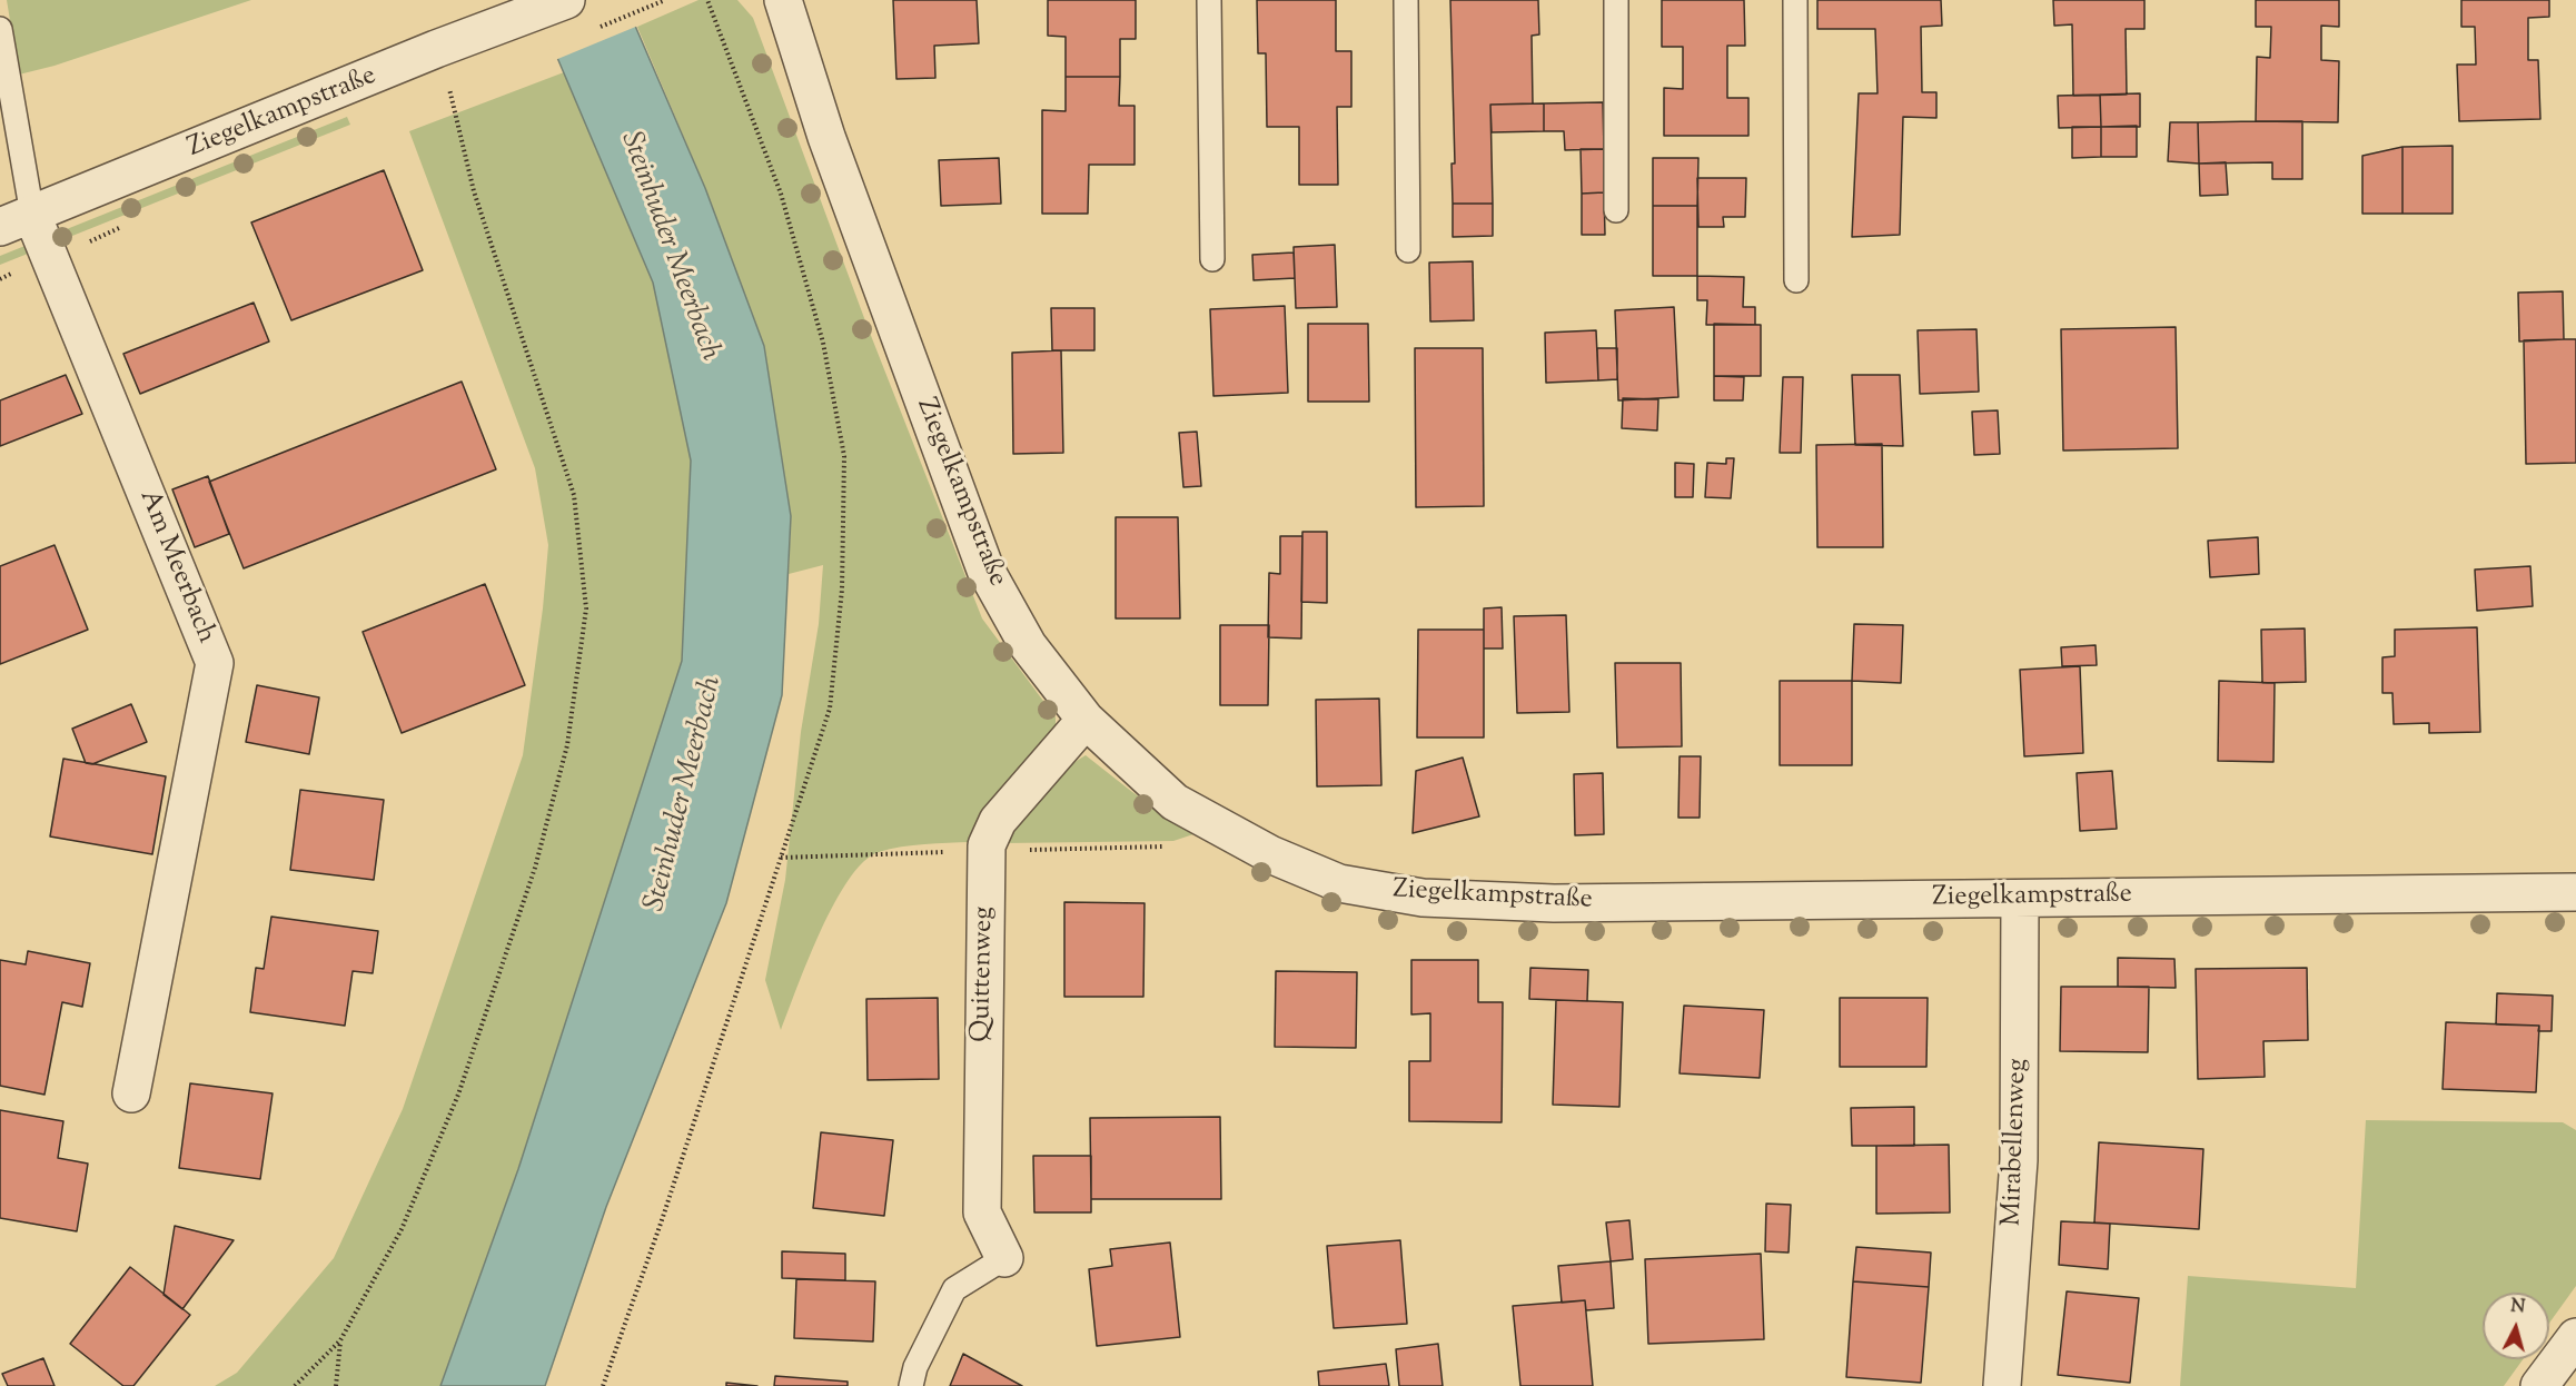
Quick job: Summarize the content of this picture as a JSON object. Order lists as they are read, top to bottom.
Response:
{
  "streets": {
    "street": [
      "Ziegelkampstraße",
      "Am Meerbach",
      "Quittenweg",
      "Mirabellenweg"
    ]
  },
  "crossings": [
    ["Ziegelkampstraße", "Am Meerbach"],
    ["Ziegelkampstraße", "Quittenweg"],
    ["Ziegelkampstraße", "Mirabellenweg"]
  ],
  "water": ["Steinhuder Meerbach"],
  "north": "top"
}
